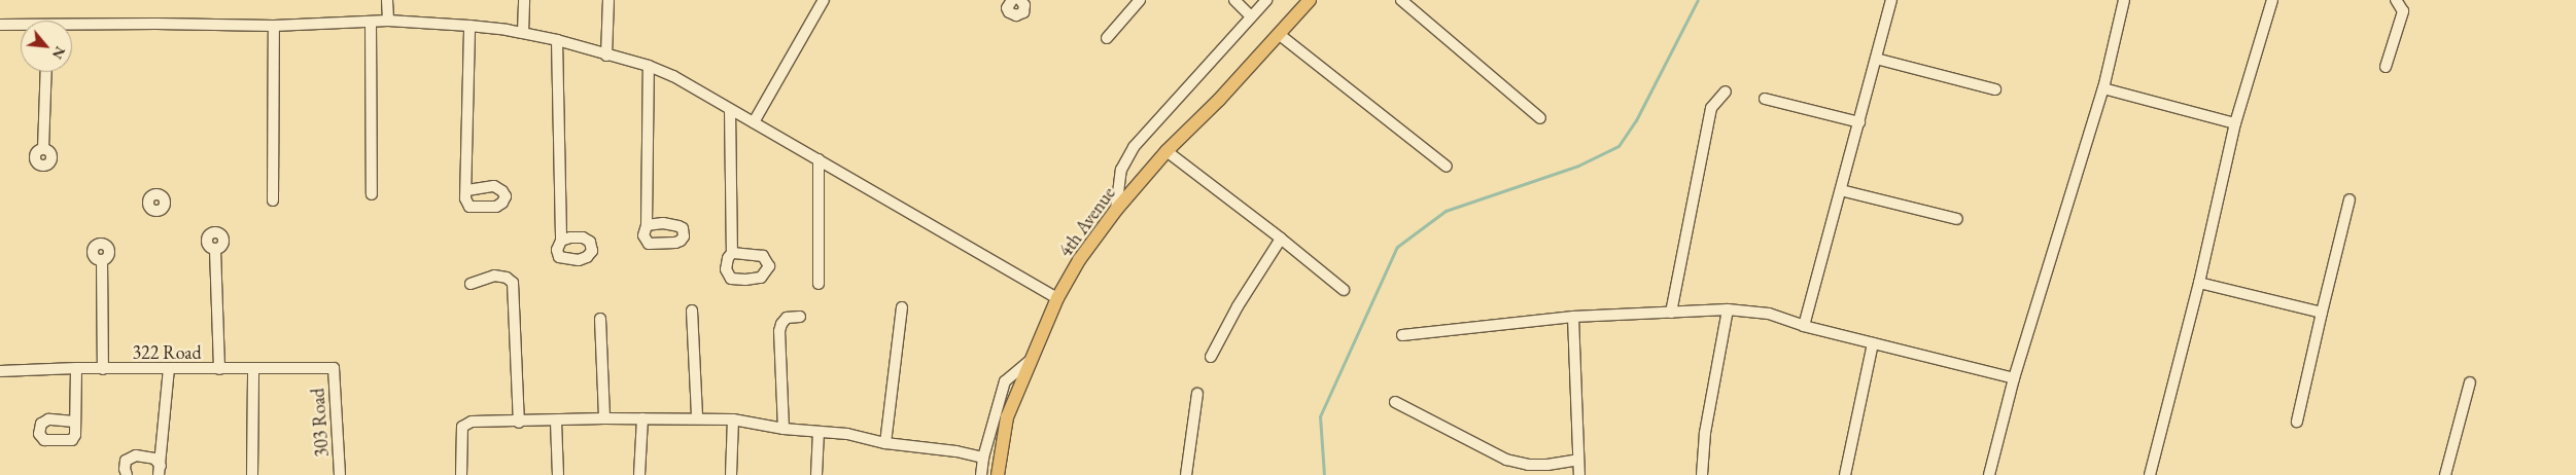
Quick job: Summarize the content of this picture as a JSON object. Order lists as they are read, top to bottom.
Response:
{
  "streets": {
    "main road": ["4th Avenue"],
    "street": ["322 Road", "303 Road"]
  },
  "crossings": [
    ["322 Road", "303 Road"]
  ],
  "north": "bottom right"
}
